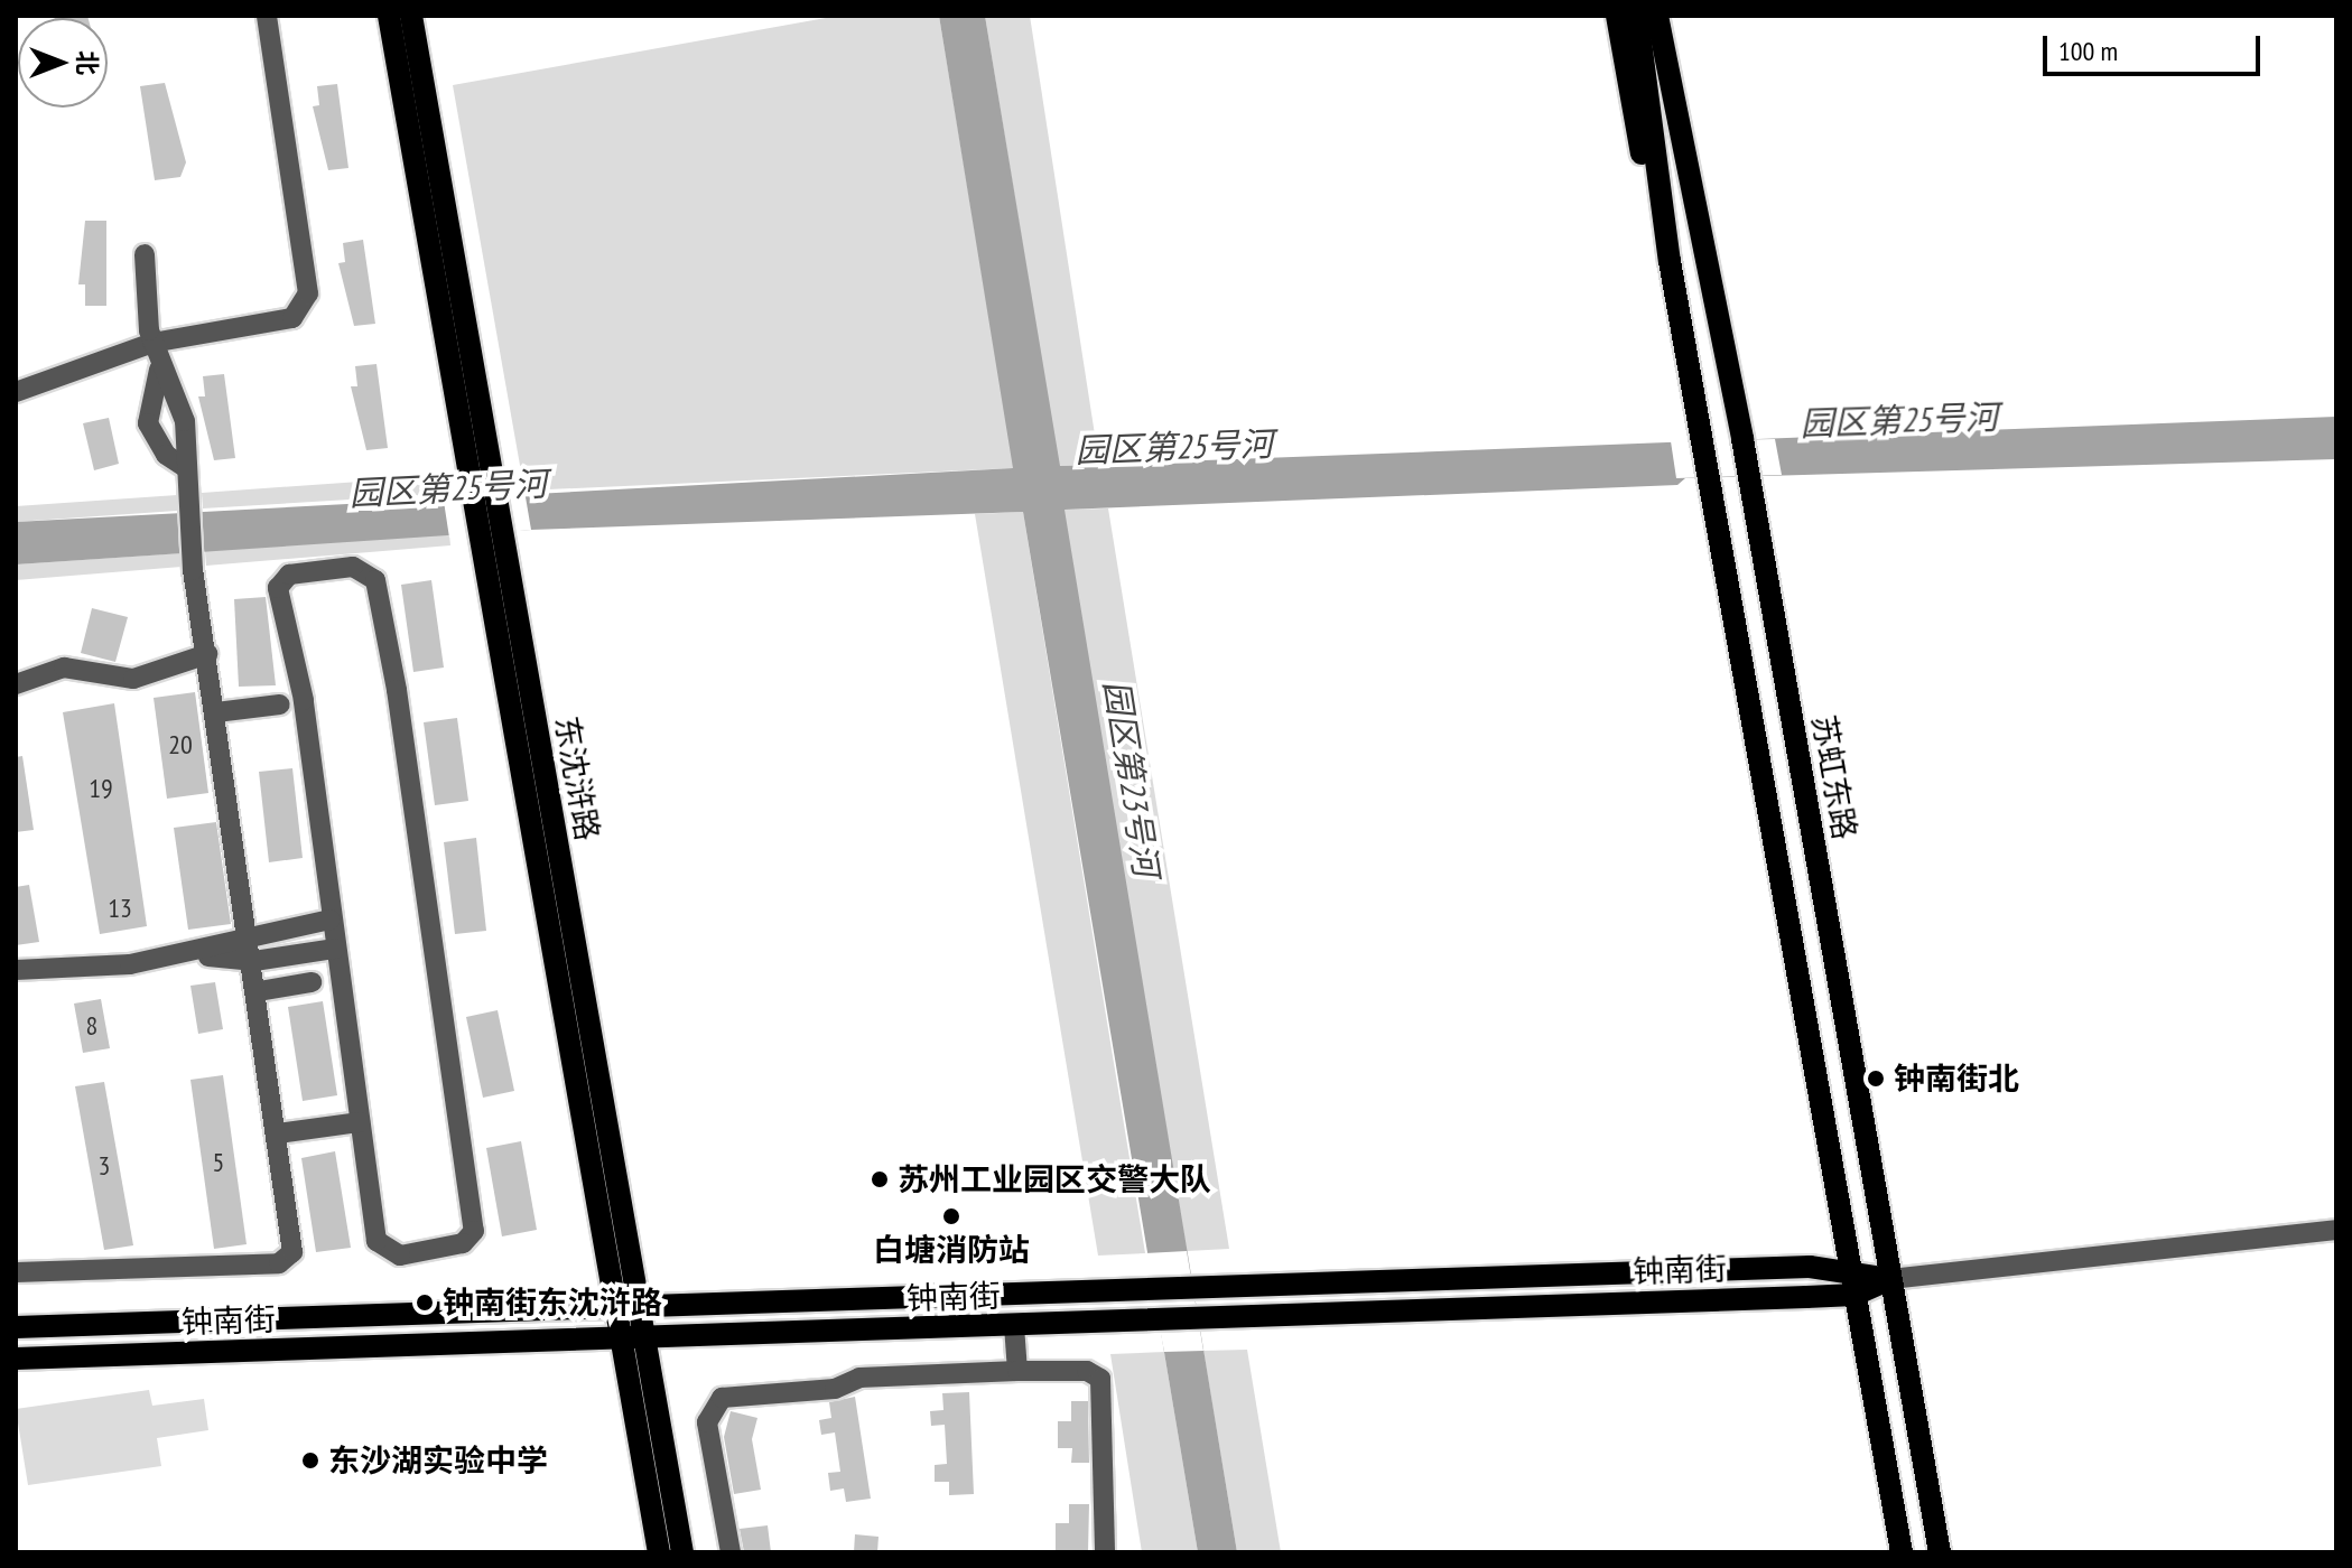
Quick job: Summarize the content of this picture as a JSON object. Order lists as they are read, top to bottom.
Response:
{
  "streets": {
    "main road": ["苏虹东路", "东沈浒路", "钟南街"]
  },
  "crossings": [
    ["苏虹东路", "钟南街"],
    ["东沈浒路", "钟南街"]
  ],
  "water": ["园区第25号河", "园区第23号河"],
  "places": [
    "钟南街北",
    "苏州工业园区交警大队",
    "白塘消防站",
    "钟南街东沈浒路",
    "东沙湖实验中学"
  ],
  "house_numbers": [
    "20",
    "19",
    "13",
    "8",
    "5",
    "3"
  ],
  "scale_bar": "100 m",
  "north": "right"
}
